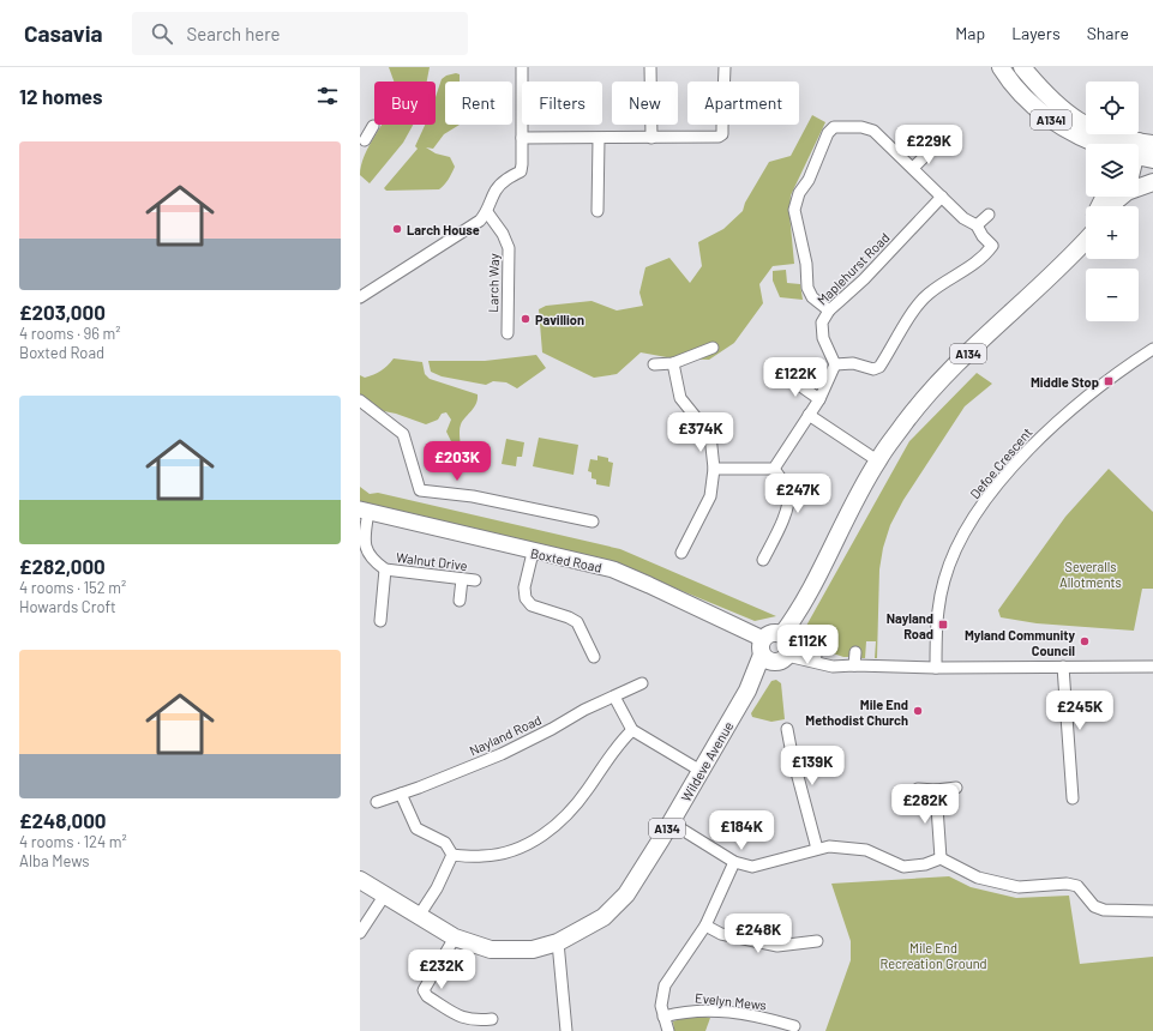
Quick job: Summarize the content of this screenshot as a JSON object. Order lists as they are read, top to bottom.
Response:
{
  "streets": {
    "main road": ["A1341", "A134", "Wildeve Avenue"],
    "street": [
      "Maplehurst Road",
      "Larch Way",
      "Defoe Crescent",
      "Boxted Road",
      "Walnut Drive",
      "Nayland Road",
      "Evelyn Mews"
    ]
  },
  "crossings": [
    ["A134", "Boxted Road"],
    ["A134", "Wildeve Avenue"],
    ["Boxted Road", "Walnut Drive"],
    ["Boxted Road", "Wildeve Avenue"]
  ],
  "parks": ["Severalls Allotments", "Mile End Recreation Ground"],
  "places": {
    "other": [
      "Larch House",
      "Pavillion",
      "Myland Community Council",
      "Mile End Methodist Church"
    ],
    "transit": ["Middle Stop", "Nayland Road"]
  },
  "page": {
    "header": "Casavia",
    "search": "Search here",
    "nav": ["Map", "Layers", "Share"],
    "heading": "12 homes",
    "map_buttons": ["+", "−"],
    "chip": [
      "Buy",
      "Rent",
      "Filters",
      "New",
      "Apartment"
    ],
    "list": [
      {
        "name": "£203,000",
        "note": "4 rooms · 96 m² · Boxted Road"
      },
      {
        "name": "£282,000",
        "note": "4 rooms · 152 m² · Howards Croft"
      },
      {
        "name": "£248,000",
        "note": "4 rooms · 124 m² · Alba Mews"
      }
    ],
    "price": [
      "£229K",
      "£122K",
      "£374K",
      "£203K",
      "£247K",
      "£112K",
      "£245K",
      "£139K",
      "£282K",
      "£184K",
      "£248K",
      "£232K"
    ]
  }
}
